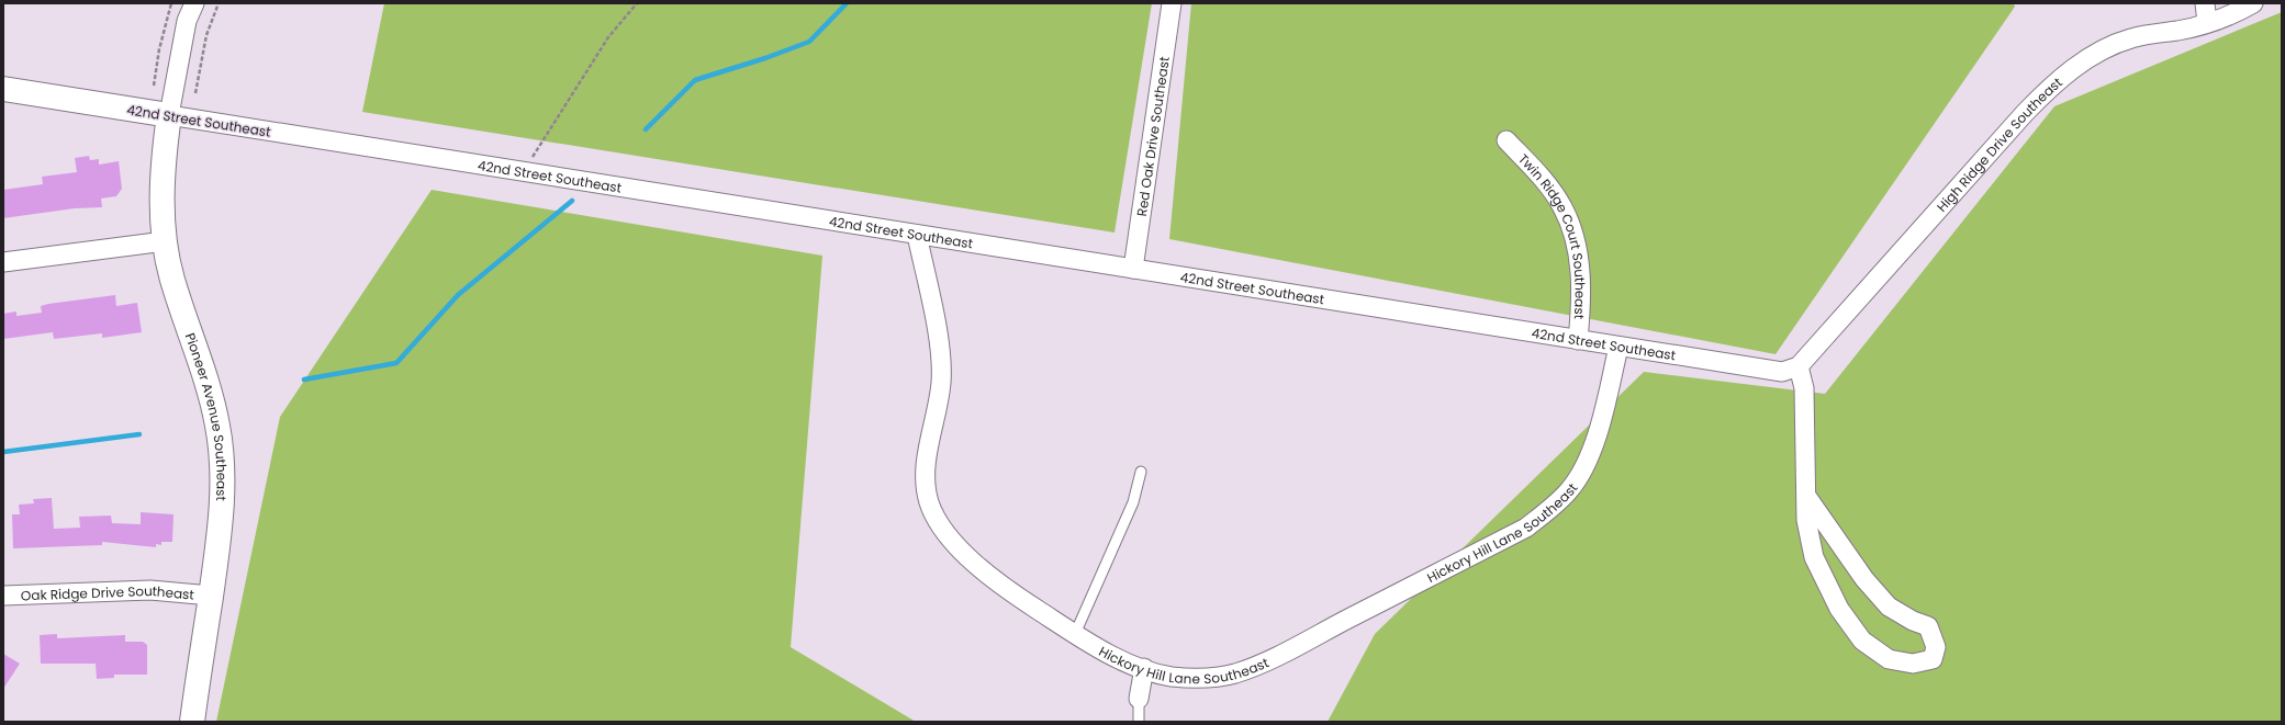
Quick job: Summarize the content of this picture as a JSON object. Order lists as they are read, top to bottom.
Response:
{
  "streets": {
    "street": [
      "42nd Street Southeast",
      "Red Oak Drive Southeast",
      "High Ridge Drive Southeast",
      "Twin Ridge Court Southeast",
      "Pioneer Avenue Southeast",
      "Hickory Hill Lane Southeast",
      "Oak Ridge Drive Southeast"
    ]
  },
  "crossings": [
    ["42nd Street Southeast", "Red Oak Drive Southeast"],
    ["42nd Street Southeast", "High Ridge Drive Southeast"],
    ["42nd Street Southeast", "Twin Ridge Court Southeast"],
    ["42nd Street Southeast", "Pioneer Avenue Southeast"],
    ["42nd Street Southeast", "Hickory Hill Lane Southeast"],
    ["Pioneer Avenue Southeast", "Oak Ridge Drive Southeast"]
  ]
}
